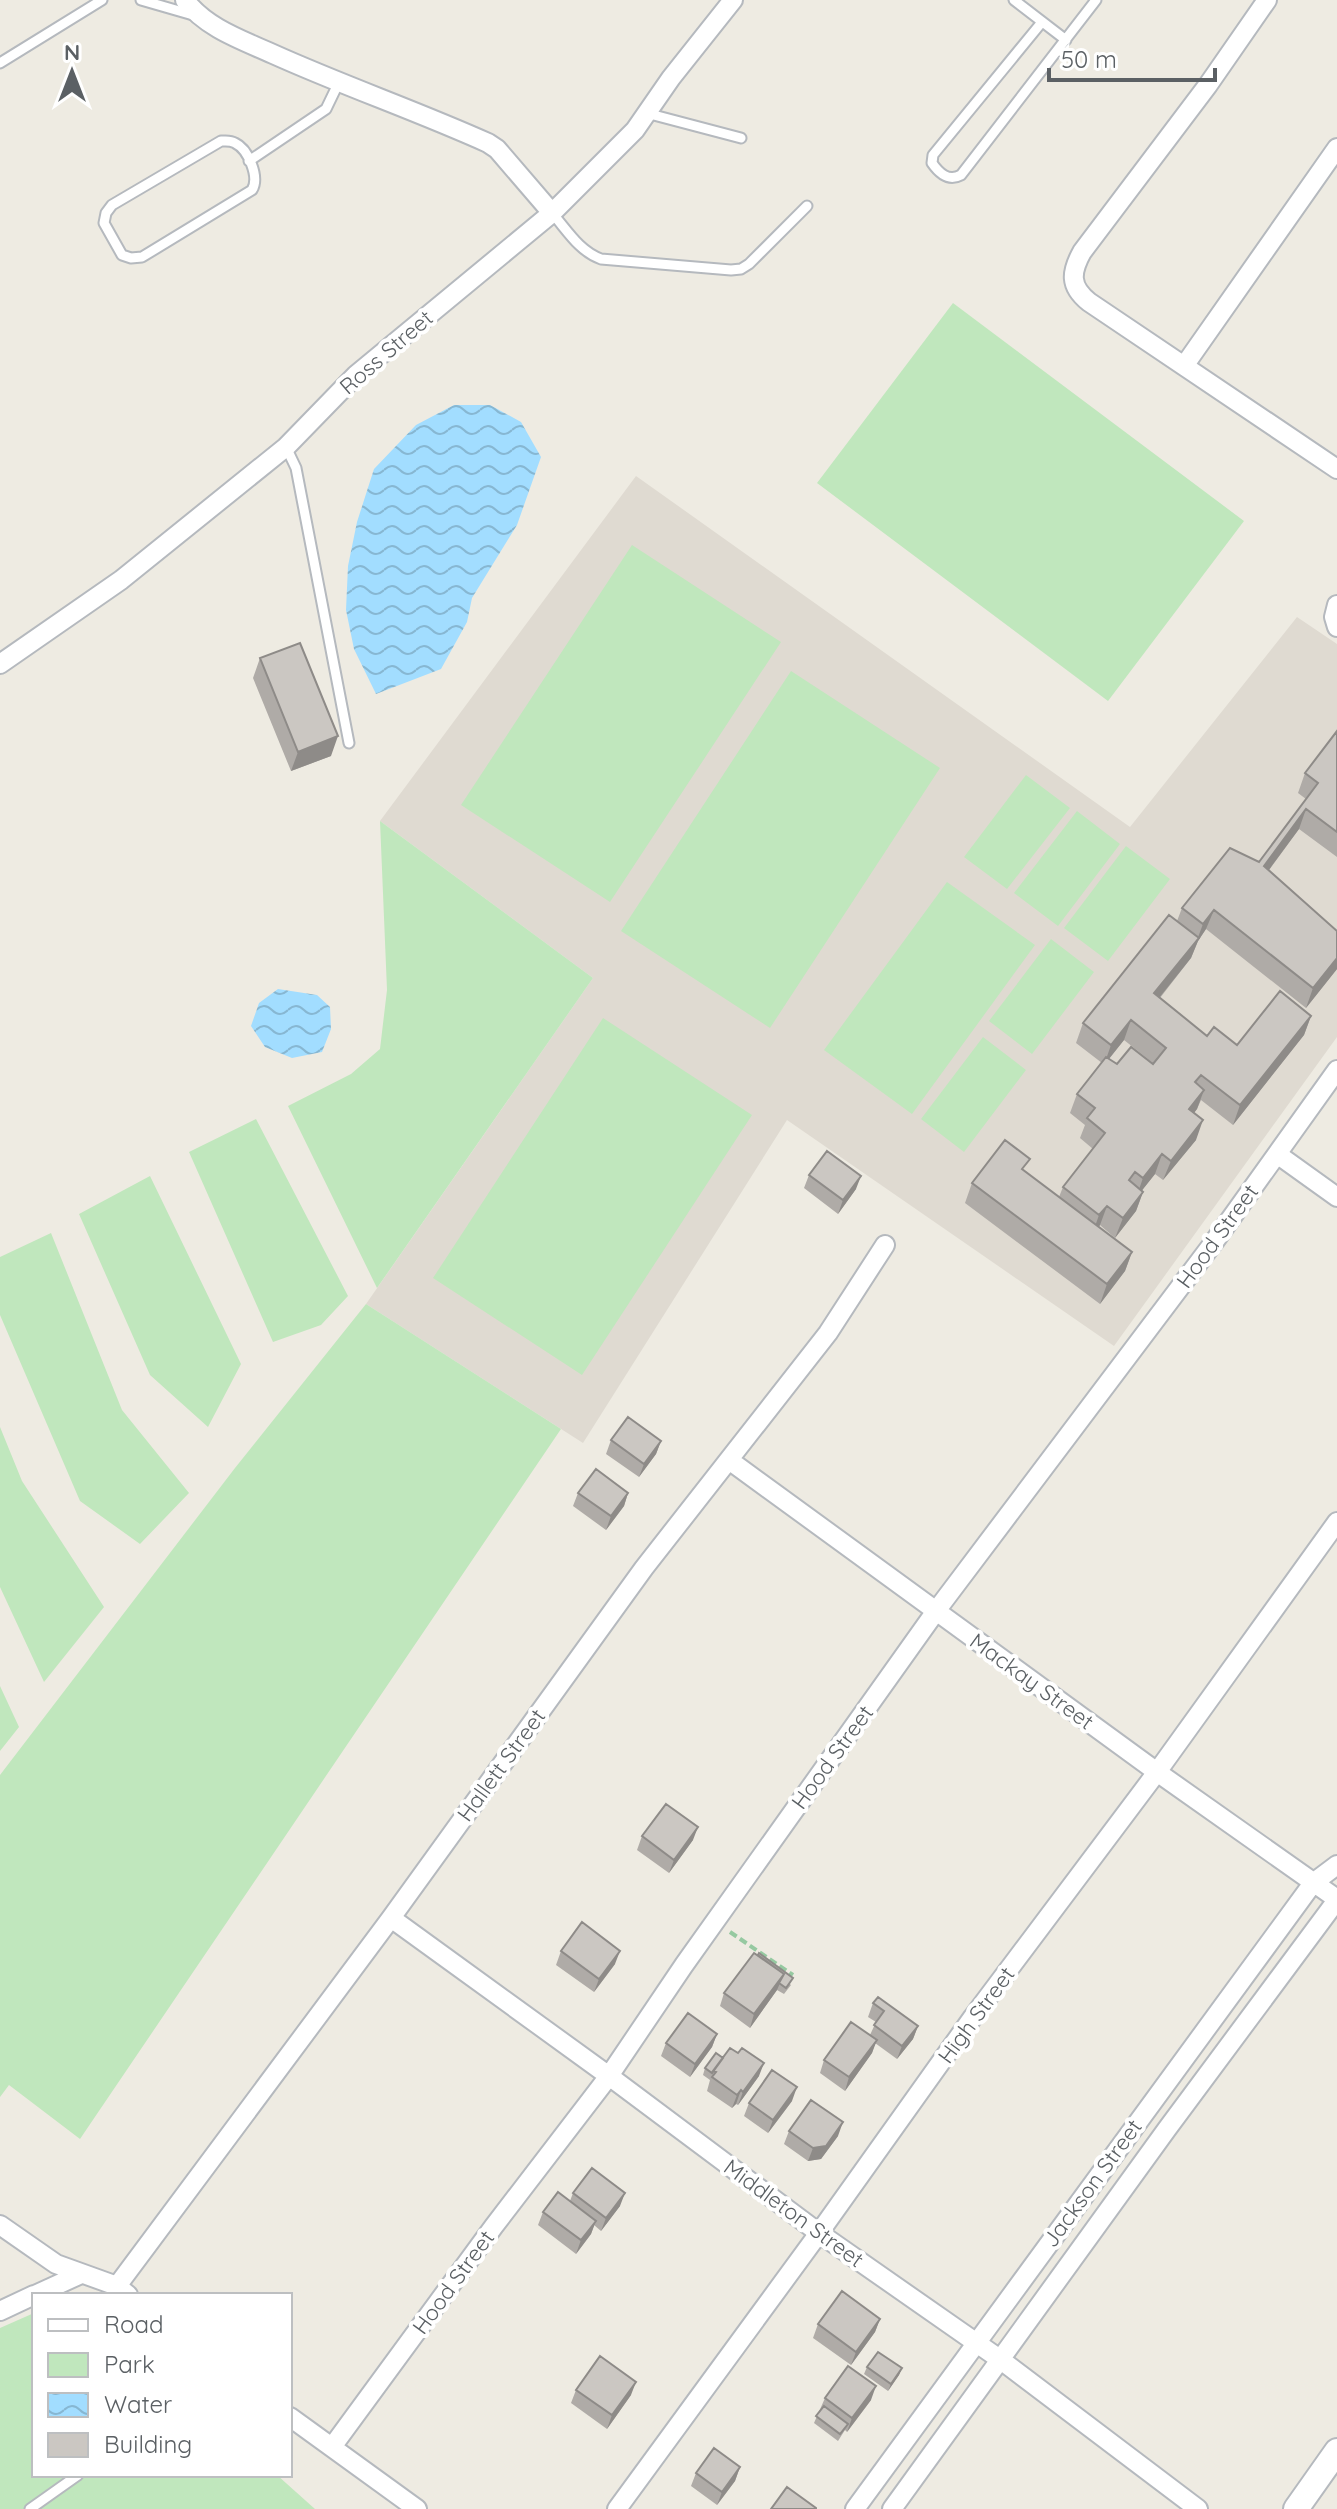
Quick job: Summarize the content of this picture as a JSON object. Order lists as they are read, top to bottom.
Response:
{
  "streets": {
    "street": [
      "Ross Street",
      "Hood Street",
      "Mackay Street",
      "Hallett Street",
      "High Street",
      "Jackson Street",
      "Middleton Street"
    ]
  },
  "crossings": [
    ["Hood Street", "Mackay Street"],
    ["Hood Street", "Middleton Street"],
    ["Mackay Street", "Hallett Street"],
    ["Mackay Street", "High Street"],
    ["Mackay Street", "Jackson Street"],
    ["Hallett Street", "Middleton Street"],
    ["High Street", "Middleton Street"],
    ["Jackson Street", "Middleton Street"]
  ],
  "legend": [
    "Road",
    "Park",
    "Water",
    "Building"
  ],
  "scale_bar": "50 m",
  "north": "top"
}
